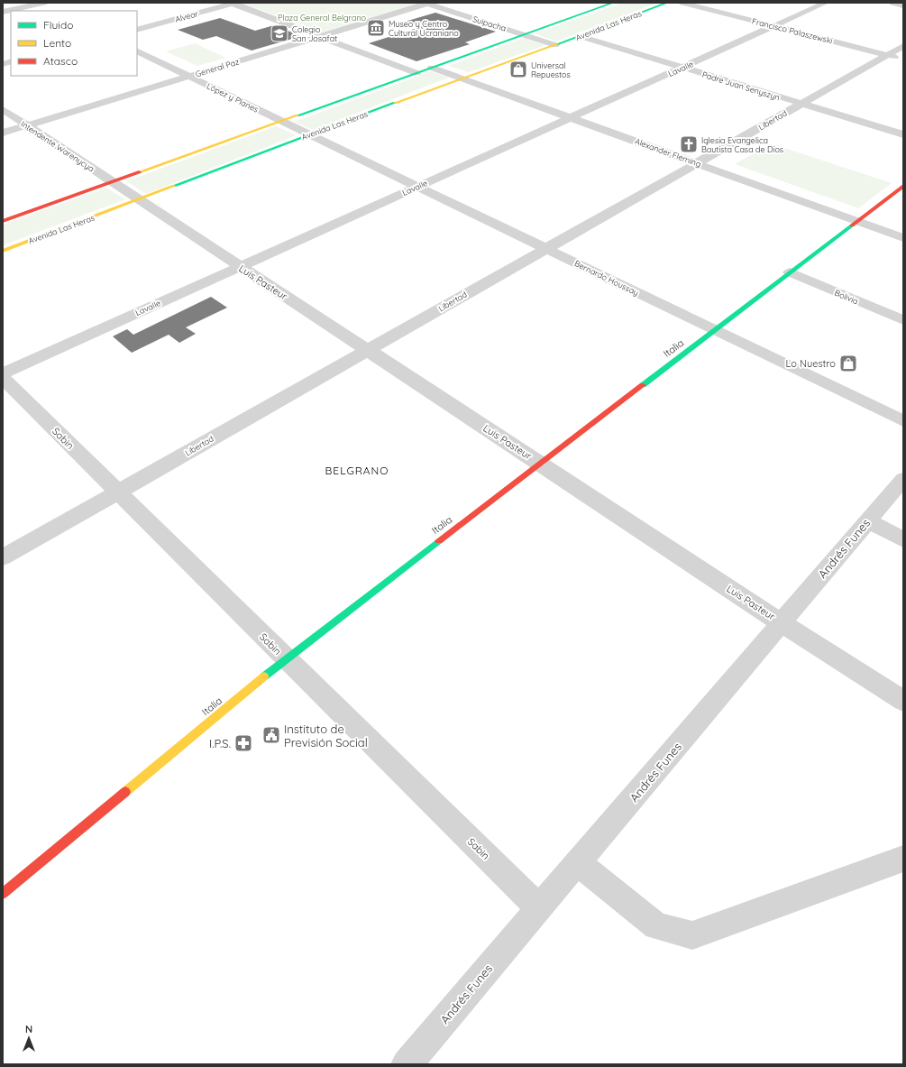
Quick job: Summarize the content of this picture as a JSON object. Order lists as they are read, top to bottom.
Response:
{
  "streets": {
    "main road": ["Avenida Las Heras", "Italia"],
    "street": [
      "Alvear",
      "Suipacha",
      "Francisco Palaszewski",
      "General Paz",
      "Lavalle",
      "Padre Juan Senyszyn",
      "López y Planes",
      "Libertad",
      "Intendente Warenycya",
      "Alexander Fleming",
      "Bernardo Houssay",
      "Luis Pasteur",
      "Bolivia",
      "Sabin",
      "Andrés Funes"
    ]
  },
  "crossings": [
    ["Suipacha", "Avenida Las Heras"],
    ["Suipacha", "General Paz"],
    ["Avenida Las Heras", "Padre Juan Senyszyn"],
    ["Avenida Las Heras", "López y Planes"],
    ["Avenida Las Heras", "Intendente Warenycya"],
    ["Avenida Las Heras", "Alexander Fleming"],
    ["Avenida Las Heras", "Bernardo Houssay"],
    ["Avenida Las Heras", "Luis Pasteur"],
    ["Francisco Palaszewski", "Lavalle"],
    ["Francisco Palaszewski", "Libertad"],
    ["General Paz", "López y Planes"],
    ["General Paz", "Intendente Warenycya"],
    ["Lavalle", "Padre Juan Senyszyn"],
    ["Lavalle", "Alexander Fleming"],
    ["Lavalle", "Bernardo Houssay"],
    ["Lavalle", "Luis Pasteur"],
    ["Padre Juan Senyszyn", "Libertad"],
    ["López y Planes", "Bernardo Houssay"],
    ["Libertad", "Alexander Fleming"],
    ["Libertad", "Bernardo Houssay"],
    ["Libertad", "Luis Pasteur"],
    ["Libertad", "Sabin"],
    ["Intendente Warenycya", "Luis Pasteur"],
    ["Alexander Fleming", "Italia"],
    ["Bernardo Houssay", "Italia"],
    ["Luis Pasteur", "Italia"],
    ["Luis Pasteur", "Andrés Funes"],
    ["Bolivia", "Italia"],
    ["Italia", "Sabin"],
    ["Sabin", "Andrés Funes"]
  ],
  "districts": ["BELGRANO"],
  "parks": ["Plaza General Belgrano"],
  "places": {
    "museum": ["Museo y Centro Cultural Ucraniano"],
    "school or university": ["Colegio San Josafat"],
    "shop": ["Universal Repuestos", "Lo Nuestro"],
    "church": ["Iglesia Evangelica Bautista Casa de Dios"],
    "public building": ["Instituto de Previsión Social"],
    "pharmacy": ["I.P.S."]
  },
  "legend": ["Fluido", "Lento", "Atasco"],
  "north": "top"
}
